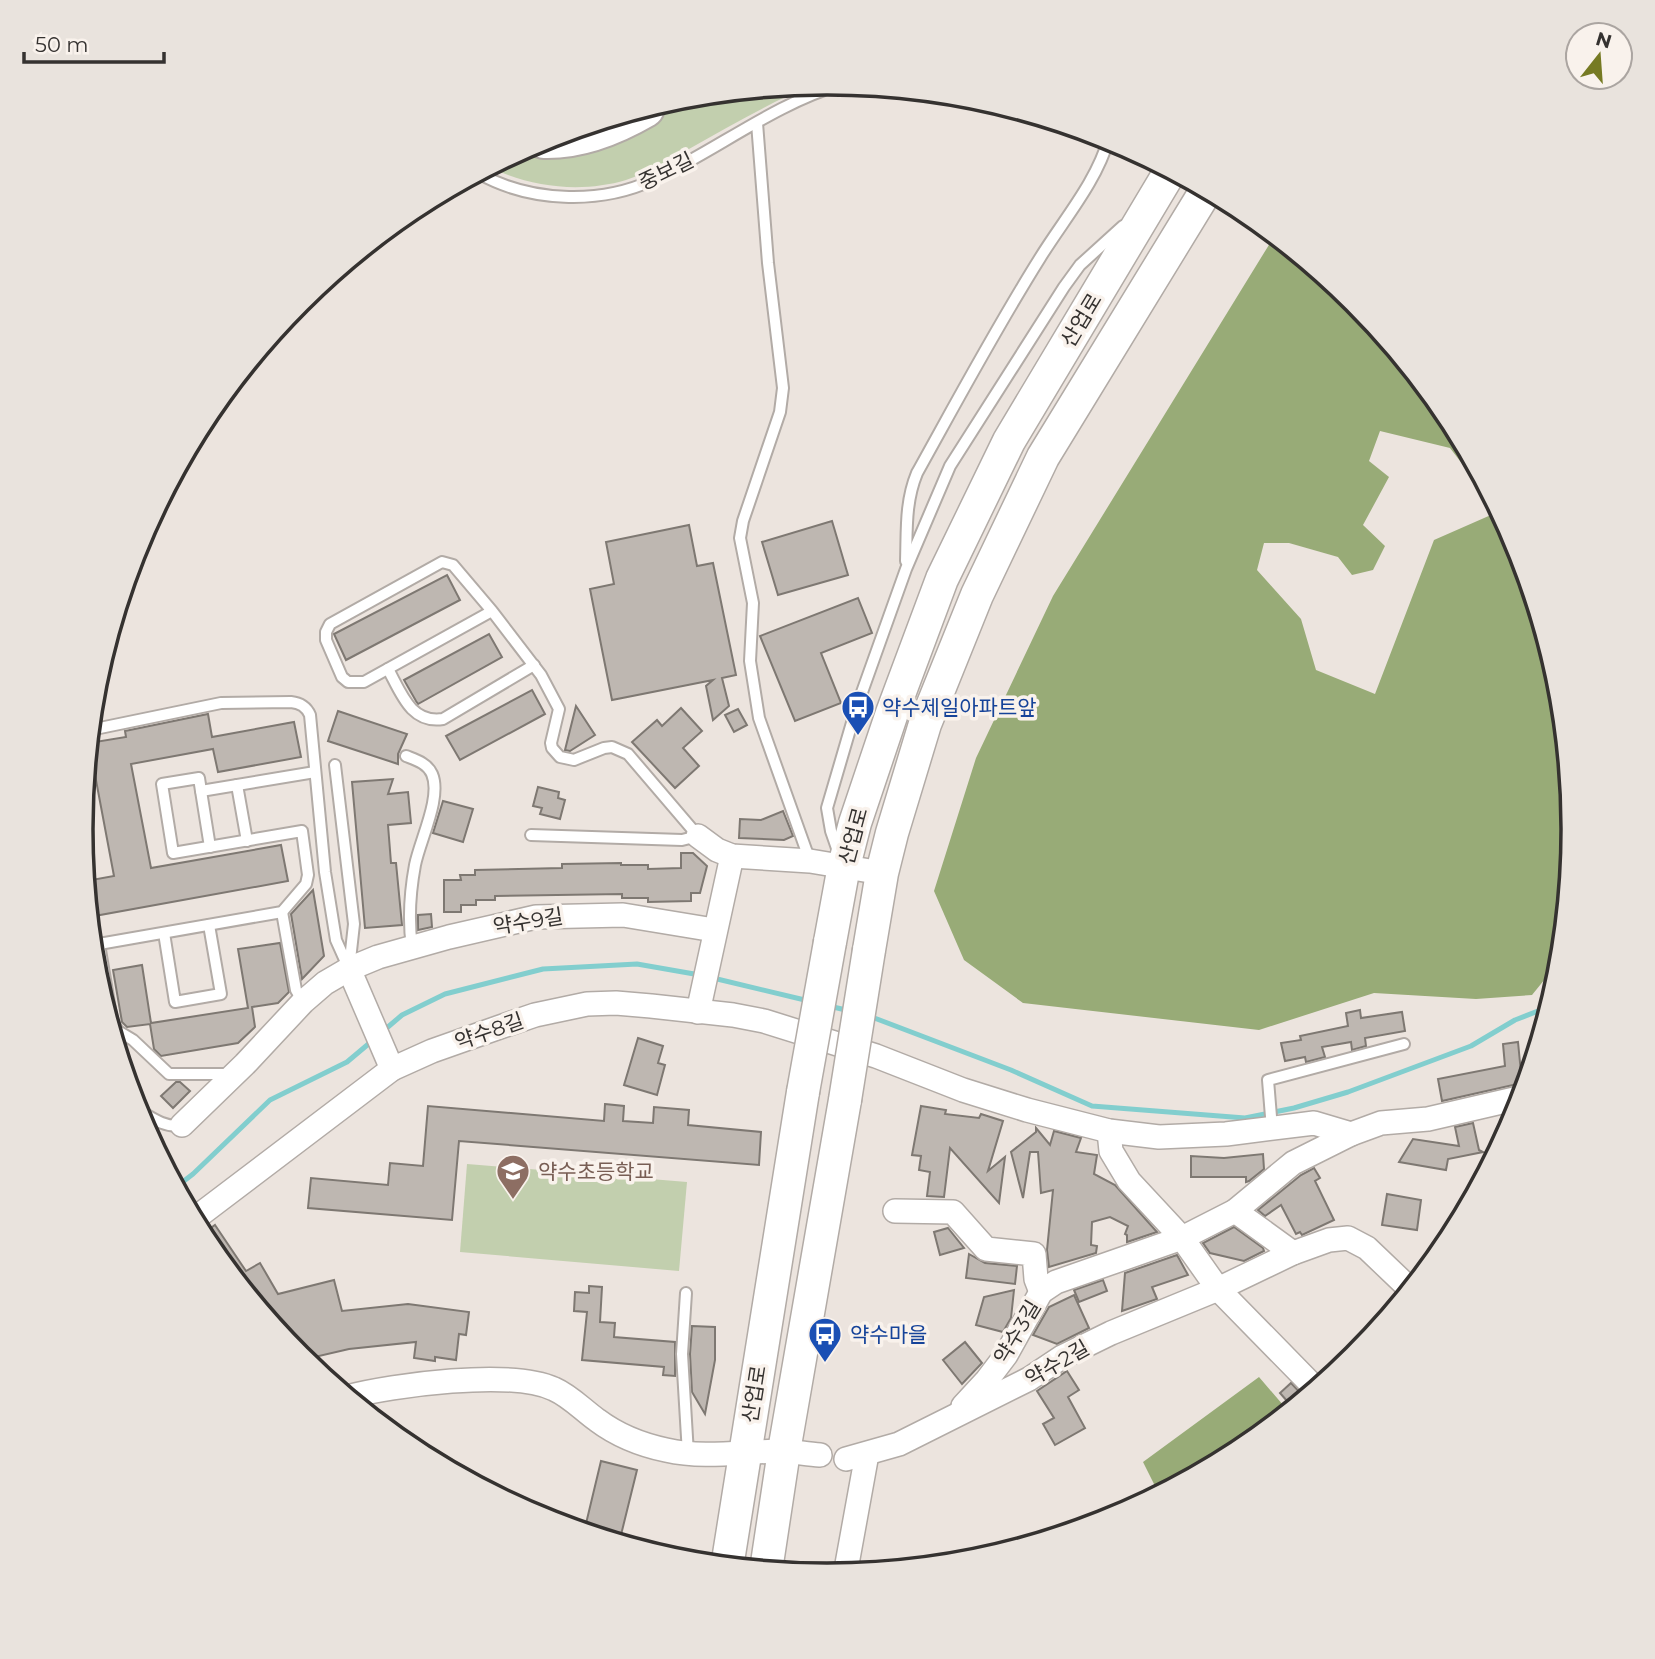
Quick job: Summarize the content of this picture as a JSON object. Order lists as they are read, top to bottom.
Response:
{
  "streets": {
    "main road": ["산업로"],
    "street": [
      "약수9길",
      "약수8길",
      "약수3길",
      "약수2길"
    ],
    "lane": ["중보길"]
  },
  "crossings": [
    ["약수3길", "약수2길"]
  ],
  "places": {
    "bus stop": ["약수제일아파트앞", "약수마을"],
    "school or university": ["약수초등학교"]
  },
  "scale_bar": "50 m",
  "north": "top"
}
